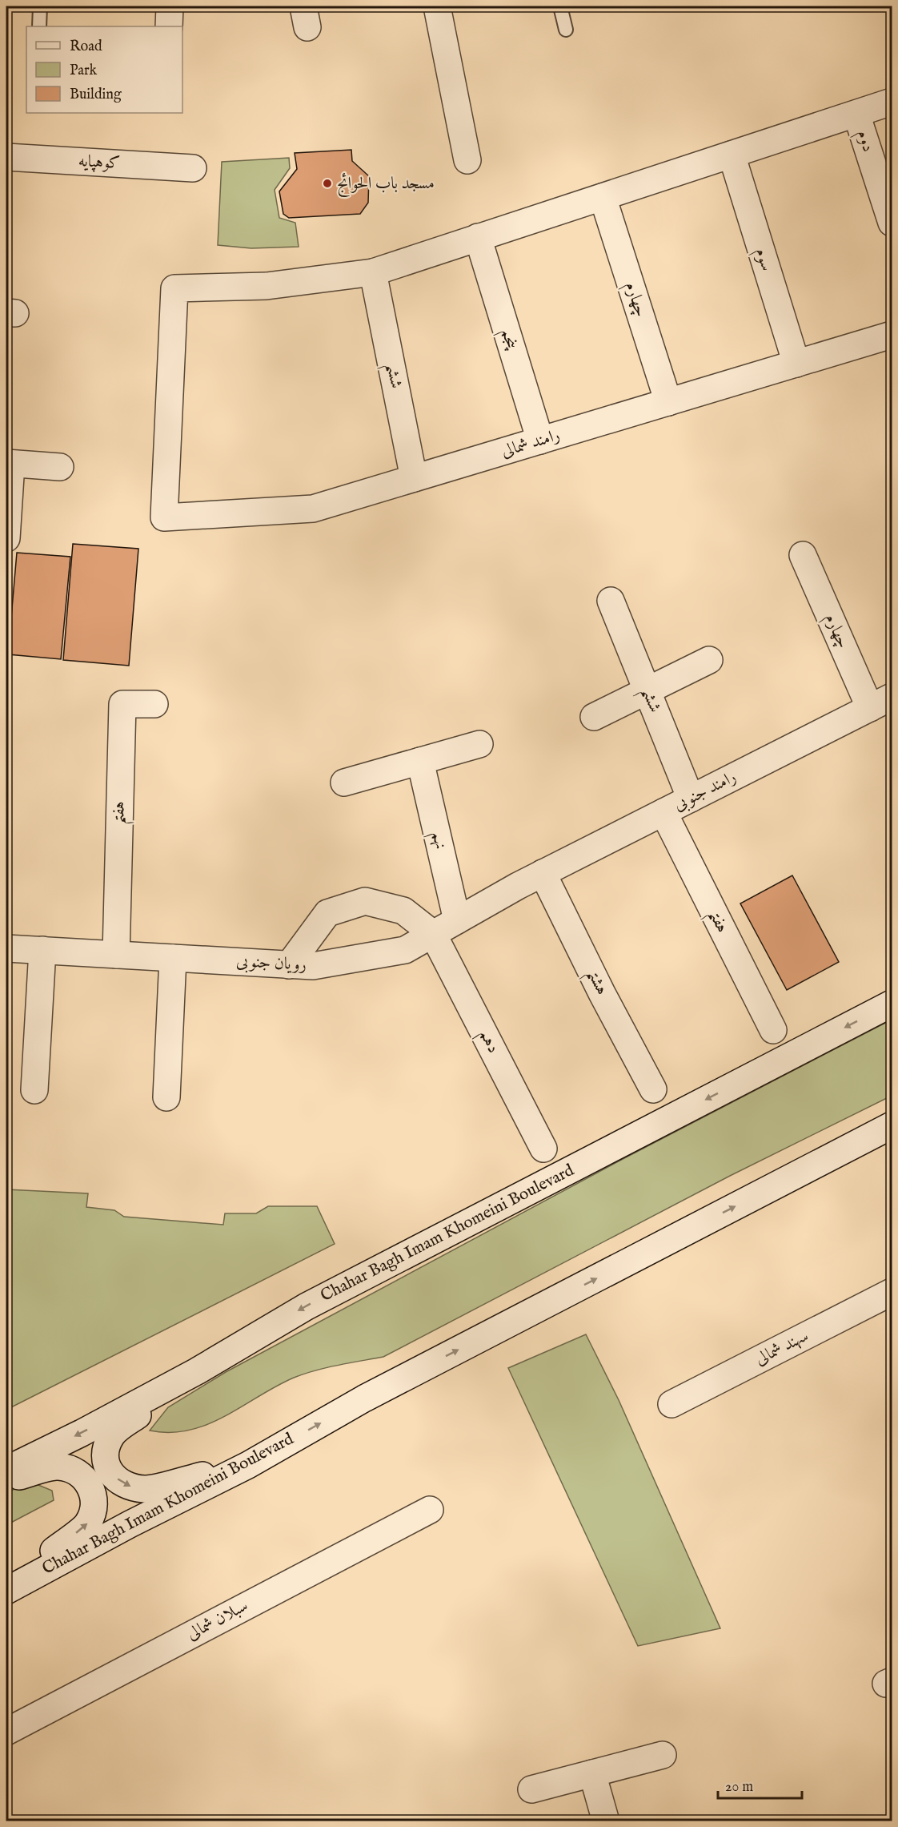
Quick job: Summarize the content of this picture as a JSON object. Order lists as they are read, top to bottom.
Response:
{
  "streets": {
    "street": [
      "دوم",
      "کوهپایه",
      "سوم",
      "چهارم",
      "پنجم",
      "ششم",
      "رامند شمالی",
      "رامند جنوبی",
      "هفتم",
      "نهم",
      "رویان جنوبی",
      "هشتم",
      "دهم",
      "Chahar Bagh Imam Khomeini Boulevard",
      "سهند شمالی",
      "سبلان شمالی"
    ]
  },
  "crossings": [
    ["سوم", "رامند شمالی"],
    ["چهارم", "رامند شمالی"],
    ["چهارم", "رامند جنوبی"],
    ["پنجم", "رامند شمالی"],
    ["ششم", "رامند شمالی"],
    ["ششم", "رامند جنوبی"],
    ["رامند جنوبی", "هفتم"],
    ["رامند جنوبی", "رویان جنوبی"],
    ["رامند جنوبی", "هشتم"],
    ["هفتم", "رویان جنوبی"],
    ["نهم", "رویان جنوبی"],
    ["رویان جنوبی", "دهم"]
  ],
  "places": ["مسجد باب الحوائج"],
  "legend": ["Road", "Park", "Building"],
  "scale_bar": "20 m"
}
